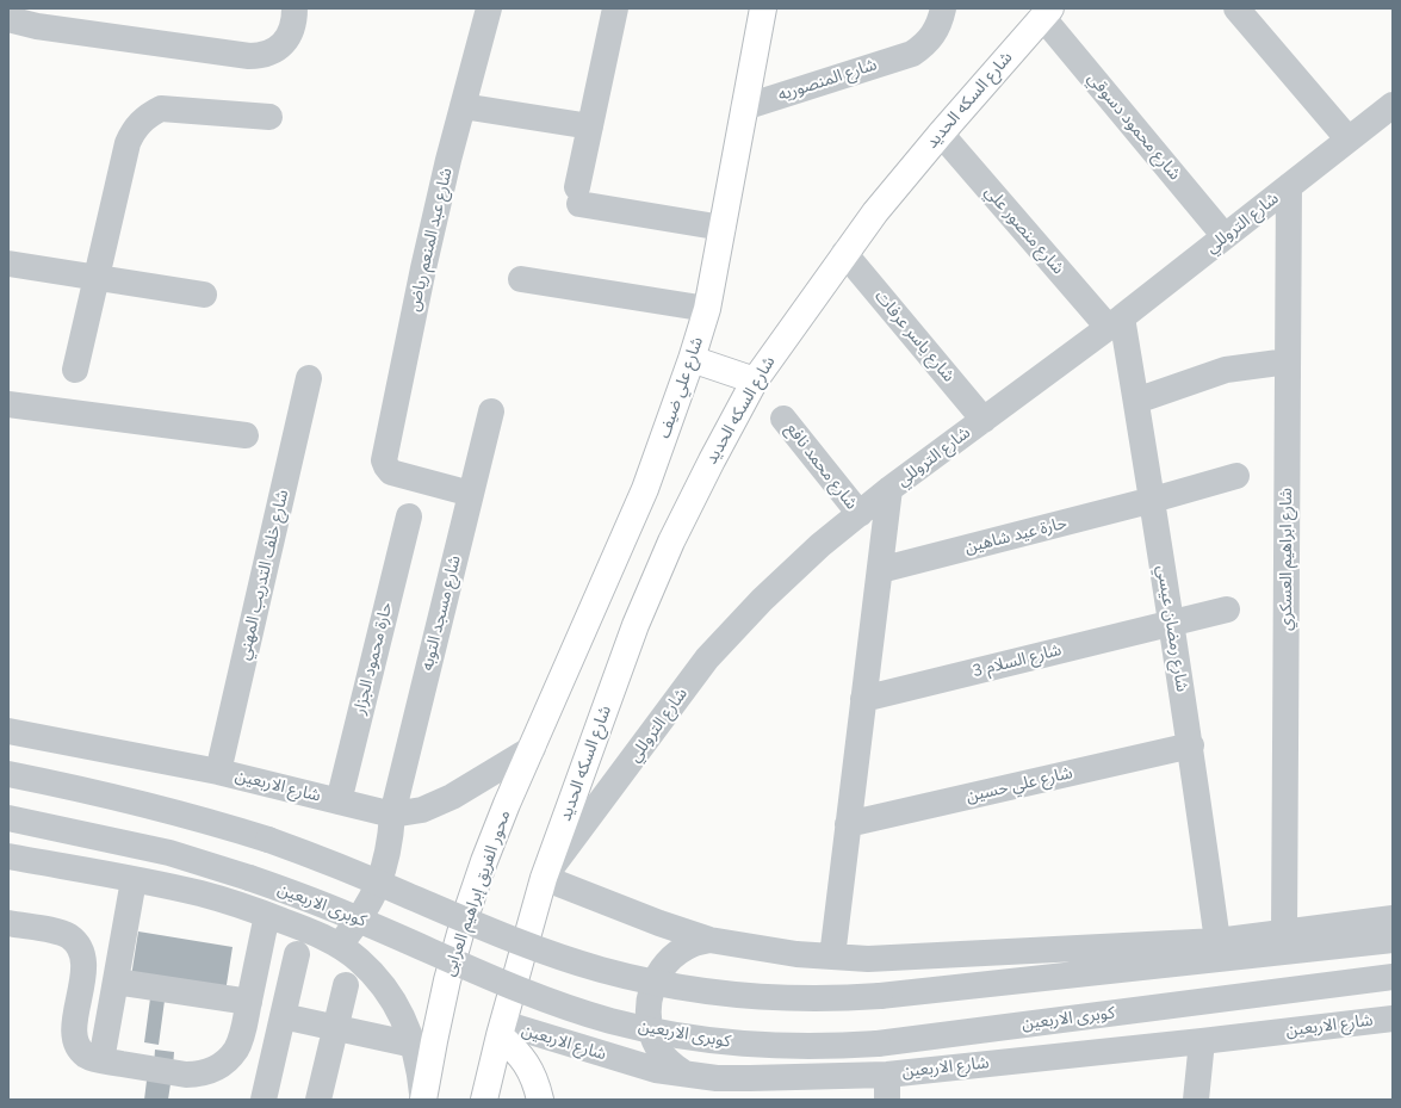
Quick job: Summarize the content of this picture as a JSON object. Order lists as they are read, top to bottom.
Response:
{
  "streets": {
    "main road": ["شارع السكه الحديد", "شارع علي ضيف", "محور الفريق إبراهيم العرابى"],
    "street": [
      "شارع المنصوريه",
      "شارع محمود دسوقي",
      "شارع التروللي",
      "شارع منصور علي",
      "شارع عبد المنعم رياض",
      "شارع ياسر عرفات",
      "شارع محمد نافع",
      "حارة عيد شاهين",
      "شارع ابراهيم العسكري",
      "شارع خلف التدريب المهني",
      "شارع مسجد التوبه",
      "شارع رمضان عيسي",
      "حارة محمود الجزار",
      "شارع السلام 3",
      "شارع علي حسين",
      "شارع الاربعين",
      "كوبرى الاربعين"
    ]
  },
  "crossings": [
    ["شارع المنصوريه", "شارع علي ضيف"],
    ["شارع السكه الحديد", "شارع محمود دسوقي"],
    ["شارع السكه الحديد", "شارع التروللي"],
    ["شارع السكه الحديد", "شارع منصور علي"],
    ["شارع السكه الحديد", "شارع ياسر عرفات"],
    ["شارع محمود دسوقي", "شارع التروللي"],
    ["شارع التروللي", "شارع منصور علي"],
    ["شارع التروللي", "شارع ياسر عرفات"],
    ["شارع التروللي", "شارع محمد نافع"],
    ["شارع التروللي", "شارع ابراهيم العسكري"],
    ["شارع التروللي", "شارع رمضان عيسي"],
    ["شارع منصور علي", "شارع رمضان عيسي"],
    ["شارع عبد المنعم رياض", "شارع مسجد التوبه"],
    ["شارع علي ضيف", "شارع الاربعين"],
    ["شارع علي ضيف", "محور الفريق إبراهيم العرابى"],
    ["حارة عيد شاهين", "شارع رمضان عيسي"],
    ["شارع خلف التدريب المهني", "شارع الاربعين"],
    ["شارع مسجد التوبه", "شارع الاربعين"],
    ["شارع رمضان عيسي", "شارع السلام 3"],
    ["شارع رمضان عيسي", "شارع علي حسين"],
    ["حارة محمود الجزار", "شارع الاربعين"],
    ["شارع الاربعين", "محور الفريق إبراهيم العرابى"]
  ]
}
